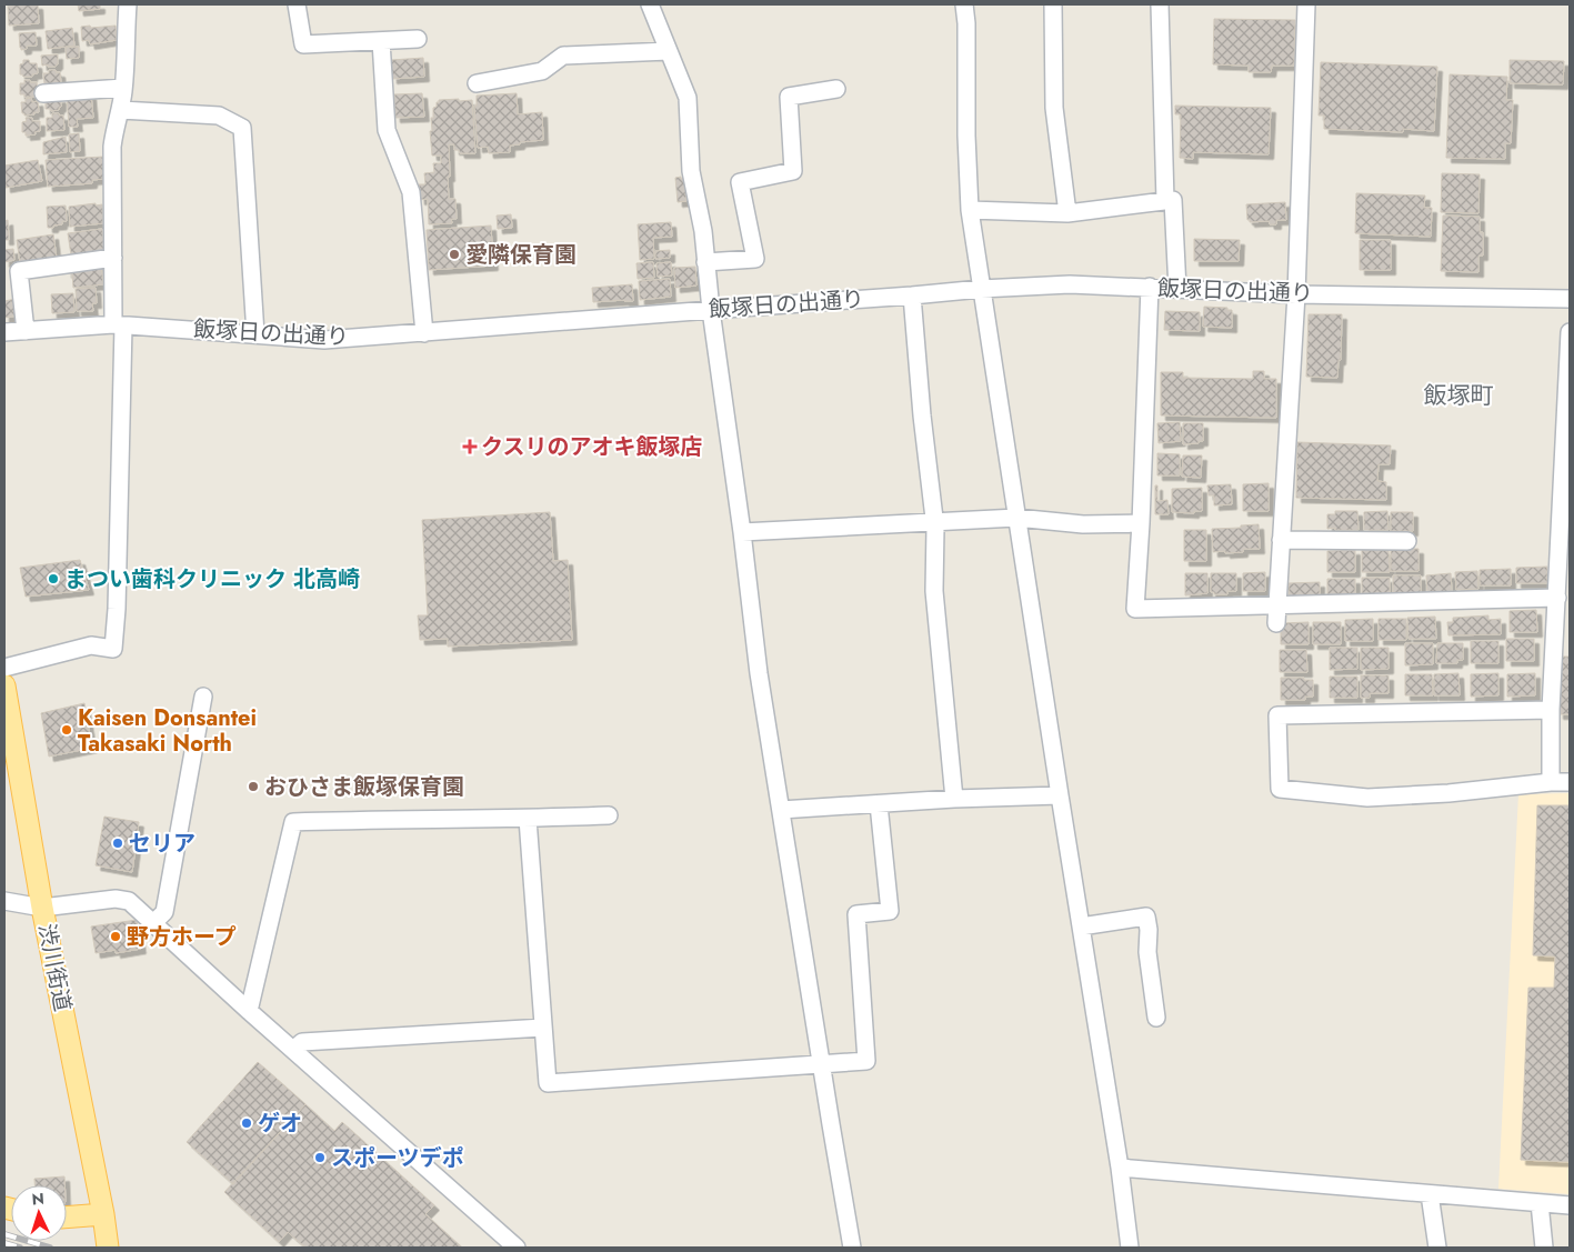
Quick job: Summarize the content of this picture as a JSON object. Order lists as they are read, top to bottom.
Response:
{
  "streets": {
    "main road": ["渋川街道"],
    "street": ["飯塚日の出通り"]
  },
  "districts": ["飯塚町"],
  "places": {
    "other": [
      "愛隣保育園",
      "まつい歯科クリニック 北高崎",
      "Kaisen Donsantei Takasaki North",
      "おひさま飯塚保育園",
      "セリア",
      "野方ホープ",
      "ゲオ",
      "スポーツデポ"
    ],
    "health": ["クスリのアオキ飯塚店"]
  },
  "north": "top"
}
